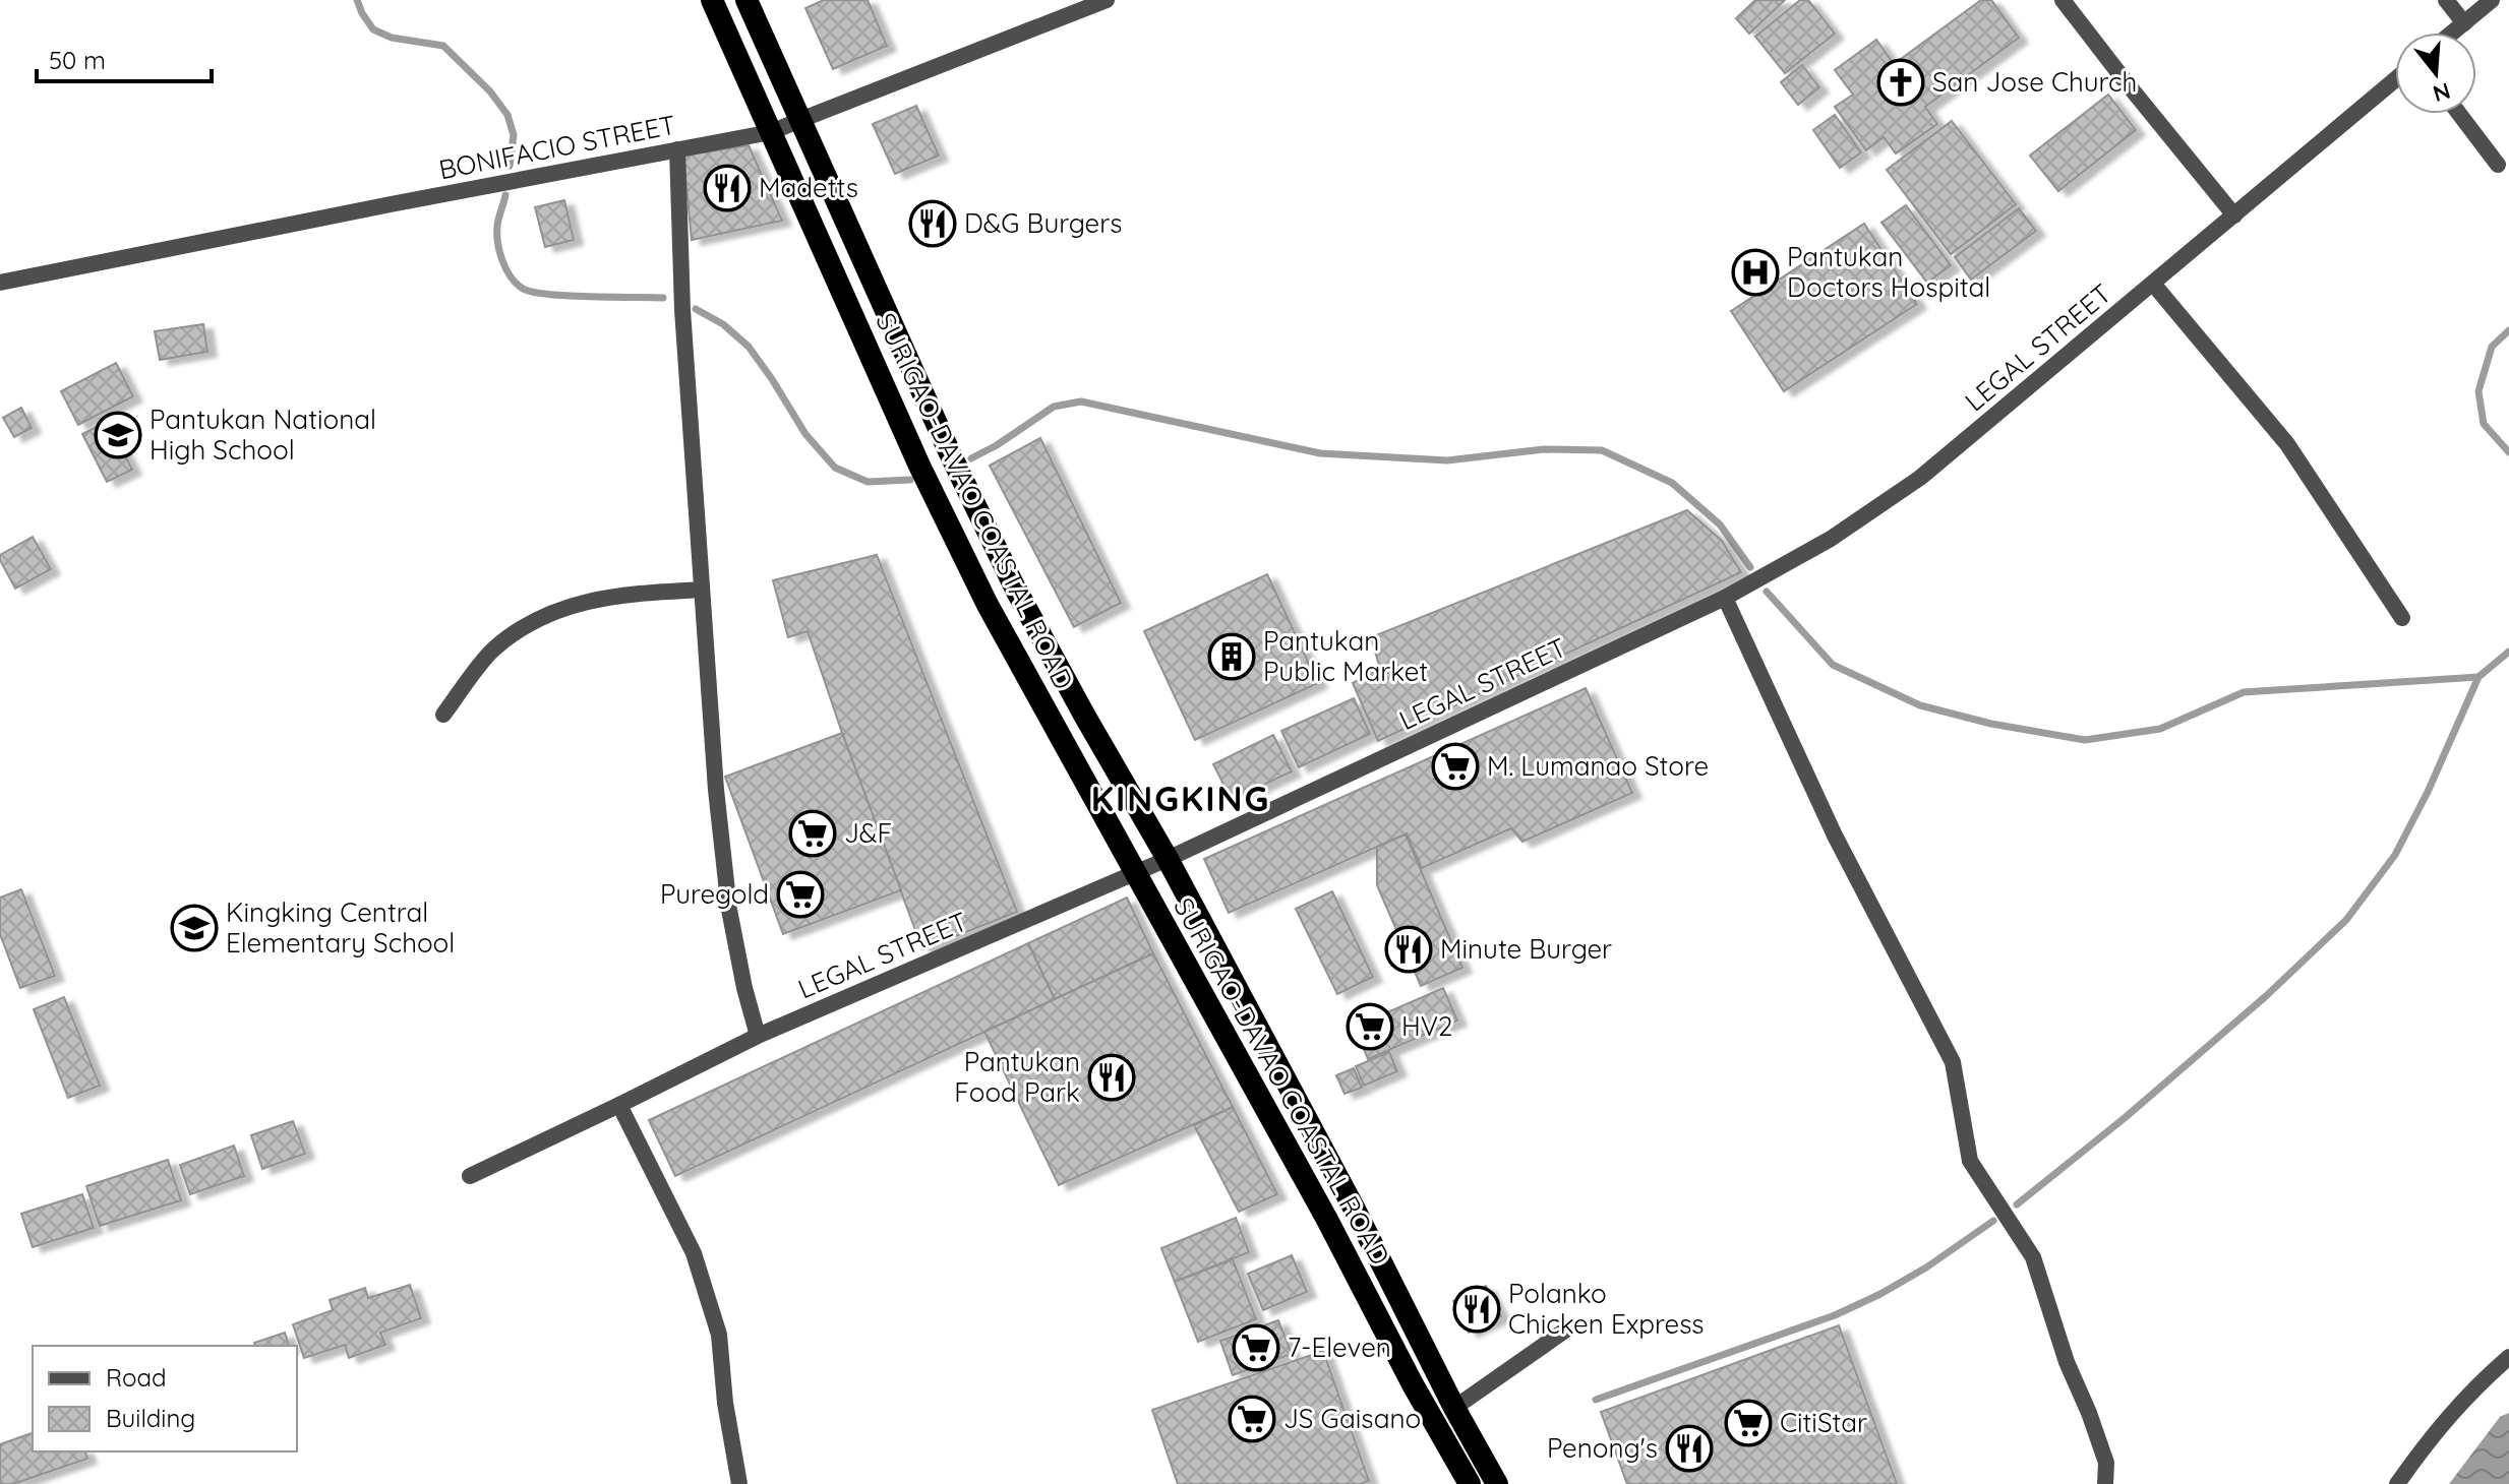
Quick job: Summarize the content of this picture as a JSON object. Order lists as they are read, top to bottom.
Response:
{
  "streets": {
    "highway": ["SURIGAO-DAVAO COASTAL ROAD"],
    "street": ["BONIFACIO STREET", "LEGAL STREET"]
  },
  "crossings": [
    ["BONIFACIO STREET", "SURIGAO-DAVAO COASTAL ROAD"],
    ["LEGAL STREET", "SURIGAO-DAVAO COASTAL ROAD"]
  ],
  "districts": ["KINGKING"],
  "places": {
    "church": ["San Jose Church"],
    "restaurant": [
      "Madetts",
      "D&G Burgers",
      "Minute Burger",
      "Pantukan Food Park",
      "Polanko Chicken Express",
      "Penong's"
    ],
    "hospital": ["Pantukan Doctors Hospital"],
    "school or university": ["Pantukan National High School", "Kingking Central Elementary School"],
    "building": ["Pantukan Public Market"],
    "supermarket": [
      "M. Lumanao Store",
      "J&F",
      "Puregold",
      "HV2",
      "7-Eleven",
      "JS Gaisano",
      "CitiStar"
    ]
  },
  "legend": ["Road", "Building"],
  "scale_bar": "50 m",
  "north": "bottom"
}
